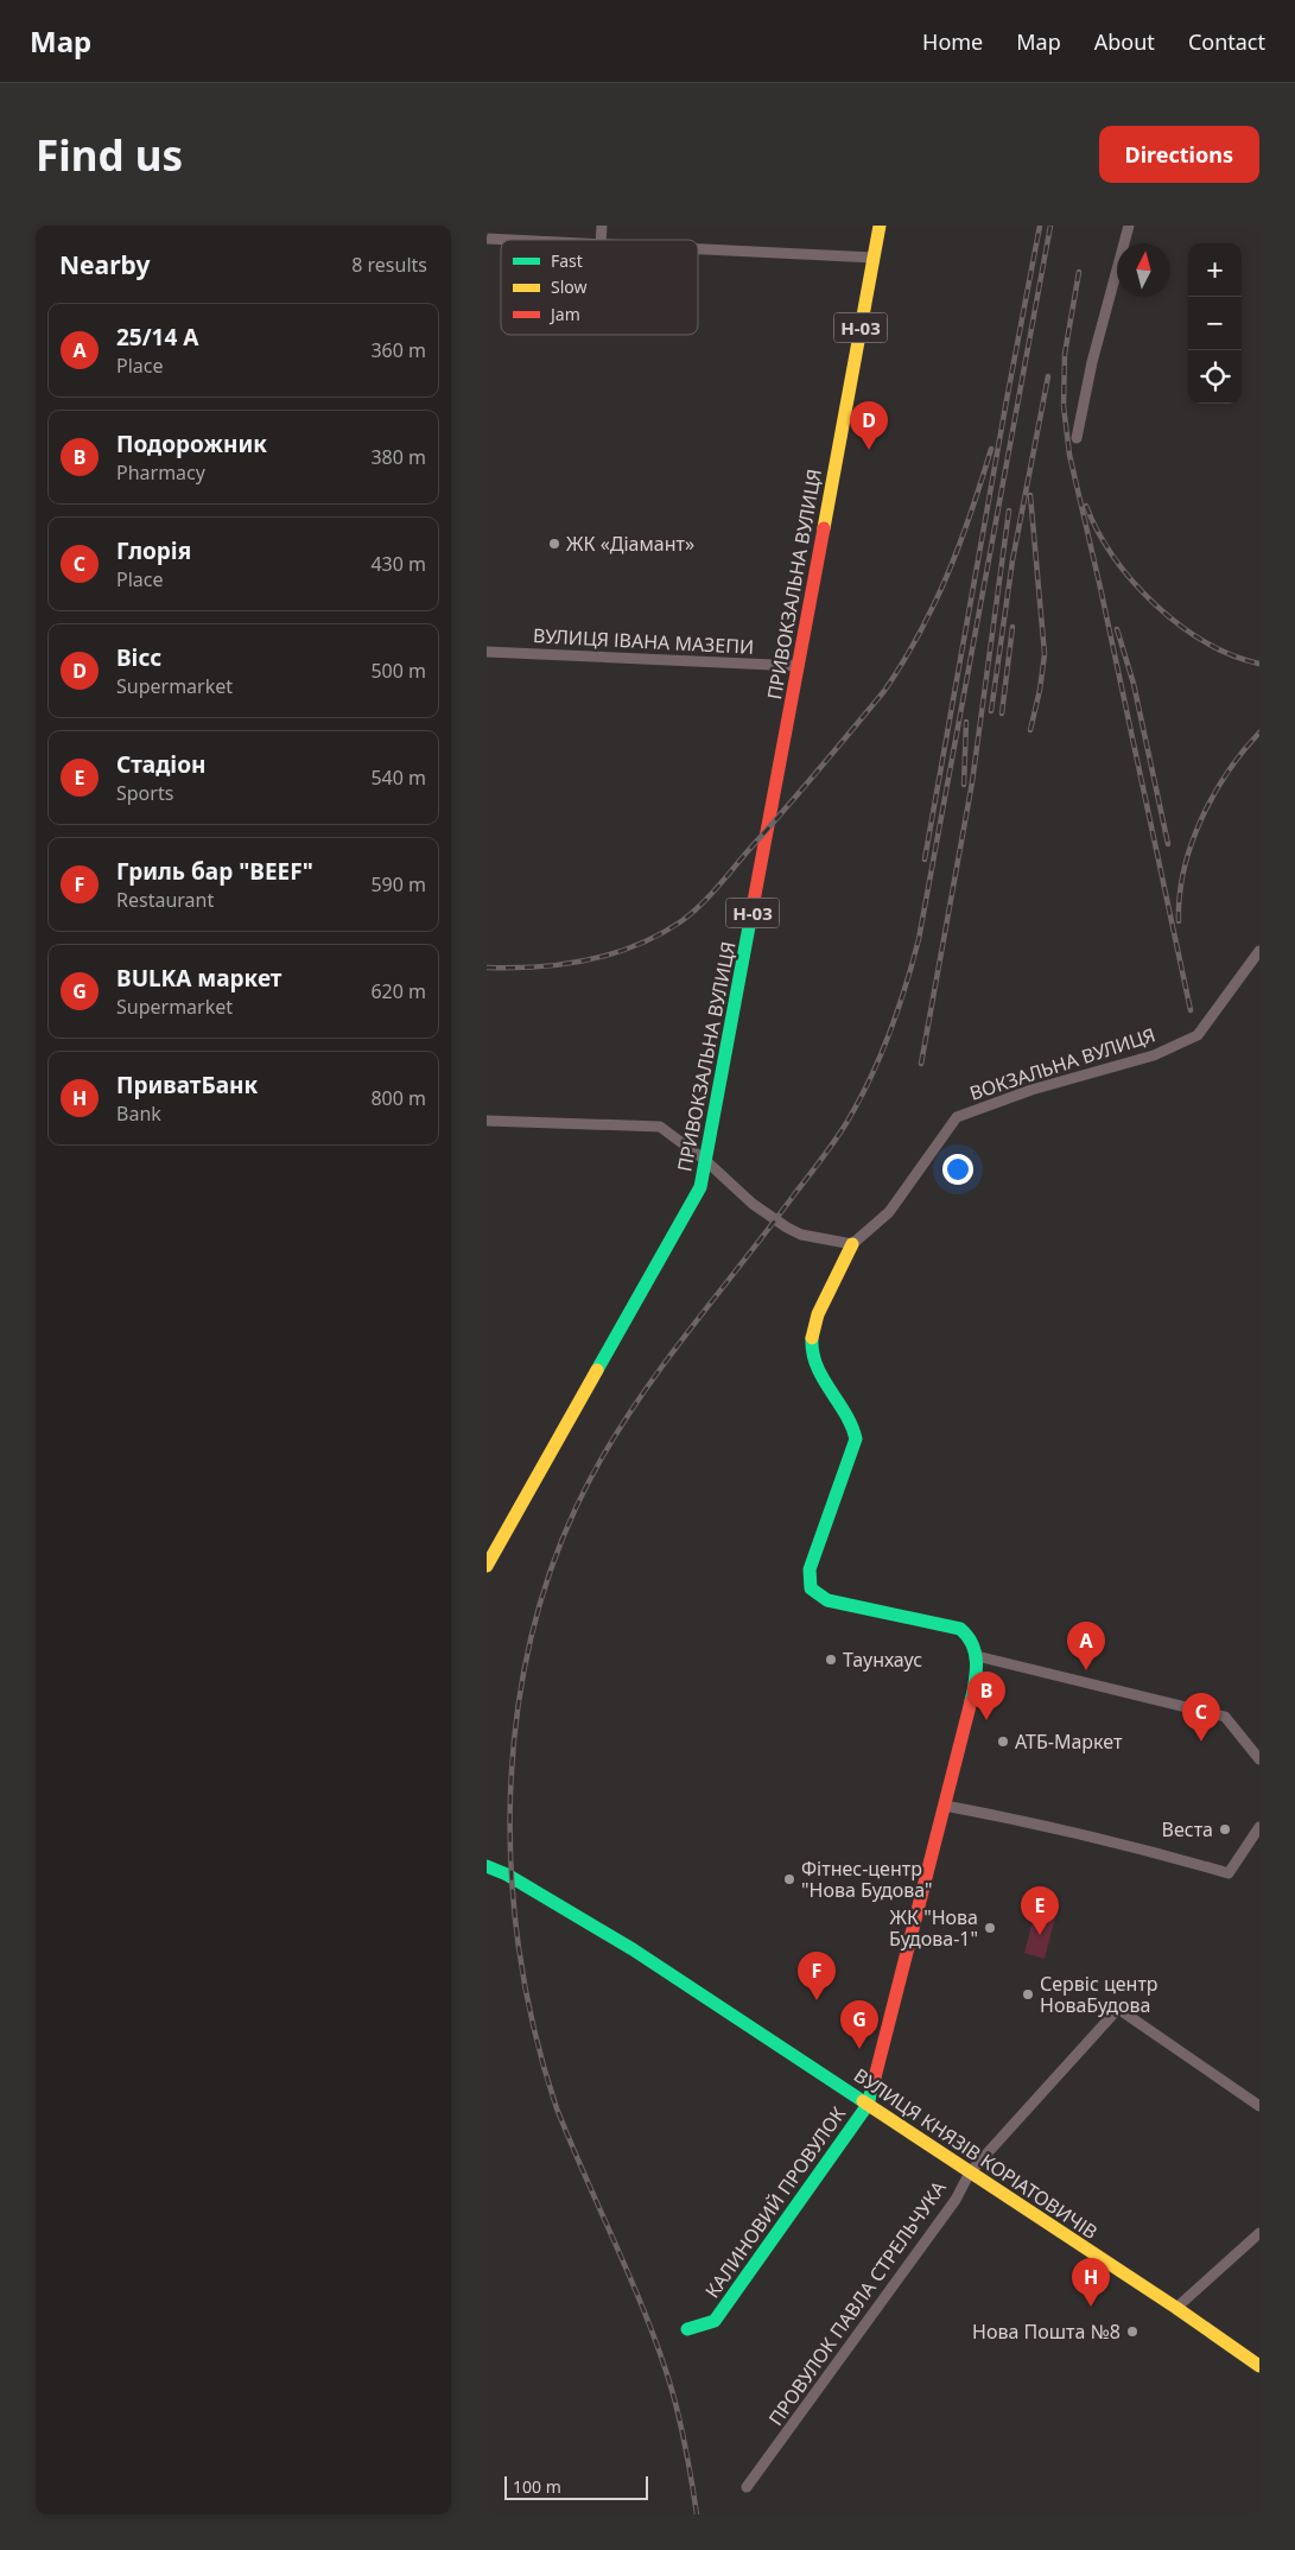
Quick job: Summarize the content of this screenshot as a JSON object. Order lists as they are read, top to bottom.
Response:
{
  "streets": {
    "main road": [
      "Н-03",
      "ПРИВОКЗАЛЬНА ВУЛИЦЯ",
      "ВУЛИЦЯ КНЯЗІВ КОРІАТОВИЧІВ",
      "КАЛИНОВИЙ ПРОВУЛОК"
    ],
    "street": ["ВУЛИЦЯ ІВАНА МАЗЕПИ", "ВОКЗАЛЬНА ВУЛИЦЯ", "ПРОВУЛОК ПАВЛА СТРЕЛЬЧУКА"]
  },
  "crossings": [
    ["ПРИВОКЗАЛЬНА ВУЛИЦЯ", "ВУЛИЦЯ ІВАНА МАЗЕПИ"],
    ["ВУЛИЦЯ КНЯЗІВ КОРІАТОВИЧІВ", "КАЛИНОВИЙ ПРОВУЛОК"],
    ["ВУЛИЦЯ КНЯЗІВ КОРІАТОВИЧІВ", "ПРОВУЛОК ПАВЛА СТРЕЛЬЧУКА"]
  ],
  "places": [
    "ЖК «Діамант»",
    "Таунхаус",
    "АТБ-Маркет",
    "Веста",
    "Фітнес-центр \"Нова Будова\"",
    "ЖК \"Нова Будова-1\"",
    "Сервіс центр НоваБудова",
    "Нова Пошта №8"
  ],
  "legend": ["Fast", "Slow", "Jam"],
  "scale_bar": "100 m",
  "north": "top",
  "page": {
    "header": "Map",
    "nav": [
      "Home",
      "Map",
      "About",
      "Contact"
    ],
    "buttons": "Directions",
    "title": "Find us",
    "heading": ["Nearby", "8 results"],
    "map_buttons": ["+", "−"],
    "list": [
      {
        "mark": "A",
        "name": "25/14 А",
        "note": "Place",
        "value": "360 m"
      },
      {
        "mark": "B",
        "name": "Подорожник",
        "note": "Pharmacy",
        "value": "380 m"
      },
      {
        "mark": "C",
        "name": "Глорія",
        "note": "Place",
        "value": "430 m"
      },
      {
        "mark": "D",
        "name": "Вісс",
        "note": "Supermarket",
        "value": "500 m"
      },
      {
        "mark": "E",
        "name": "Стадіон",
        "note": "Sports",
        "value": "540 m"
      },
      {
        "mark": "F",
        "name": "Гриль бар \"BEEF\"",
        "note": "Restaurant",
        "value": "590 m"
      },
      {
        "mark": "G",
        "name": "BULKA маркет",
        "note": "Supermarket",
        "value": "620 m"
      },
      {
        "mark": "H",
        "name": "ПриватБанк",
        "note": "Bank",
        "value": "800 m"
      }
    ],
    "pins": [
      "D",
      "A",
      "B",
      "C",
      "E",
      "F",
      "G",
      "H"
    ],
    "scale": "100 m"
  }
}
